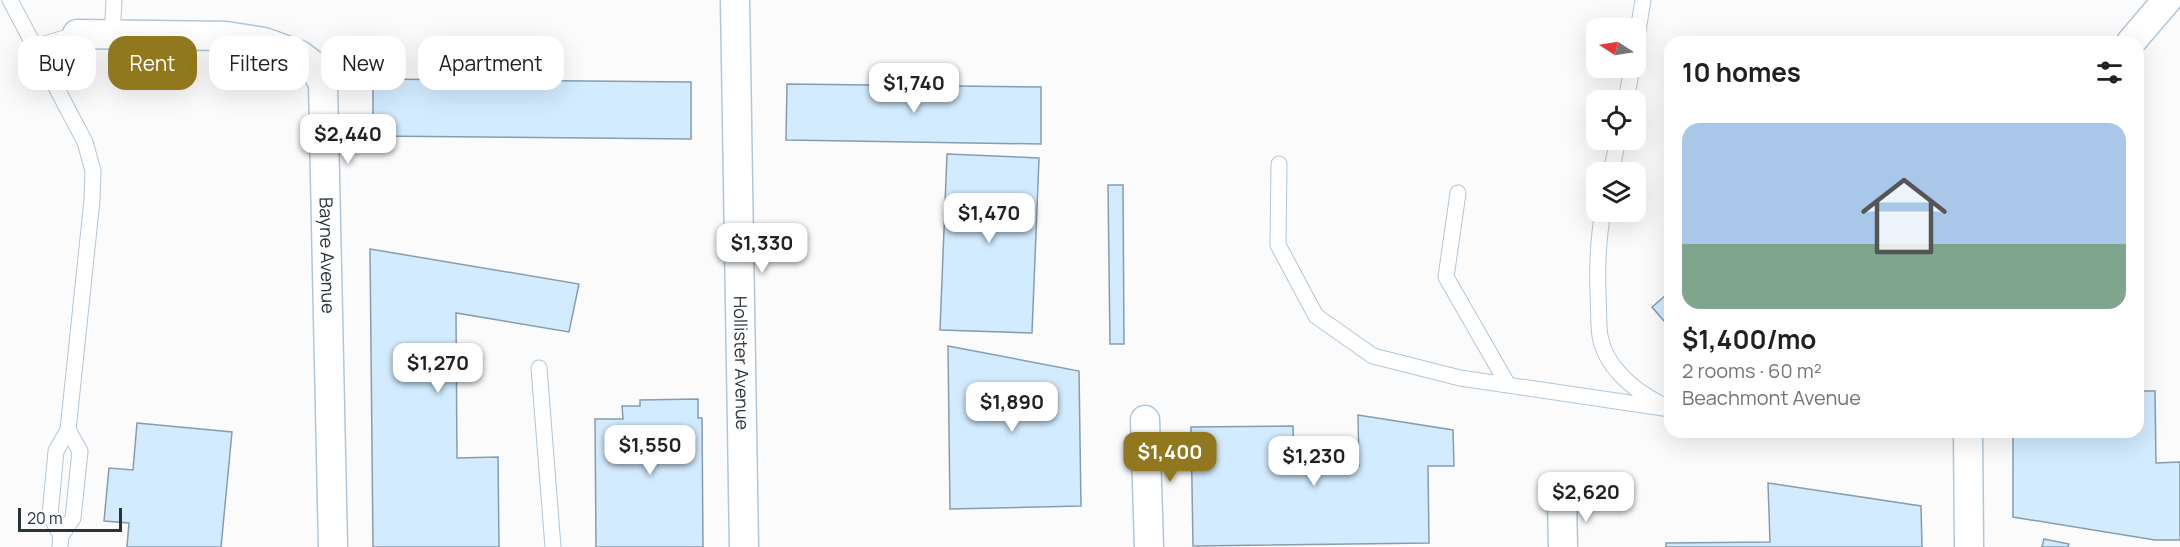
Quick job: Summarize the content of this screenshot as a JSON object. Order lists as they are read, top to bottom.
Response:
{
  "streets": {
    "street": ["Bayne Avenue", "Hollister Avenue"]
  },
  "scale_bar": "20 m",
  "north": "left",
  "page": {
    "chip": [
      "Buy",
      "Rent",
      "Filters",
      "New",
      "Apartment"
    ],
    "heading": "10 homes",
    "price": [
      "$1,740",
      "$2,440",
      "$1,470",
      "$1,330",
      "$1,270",
      "$1,890",
      "$1,550",
      "$1,400",
      "$1,230",
      "$2,620"
    ],
    "list": [
      {
        "name": "$1,400/mo",
        "note": "2 rooms · 60 m² · Beachmont Avenue"
      }
    ],
    "scale": "20 m"
  }
}
